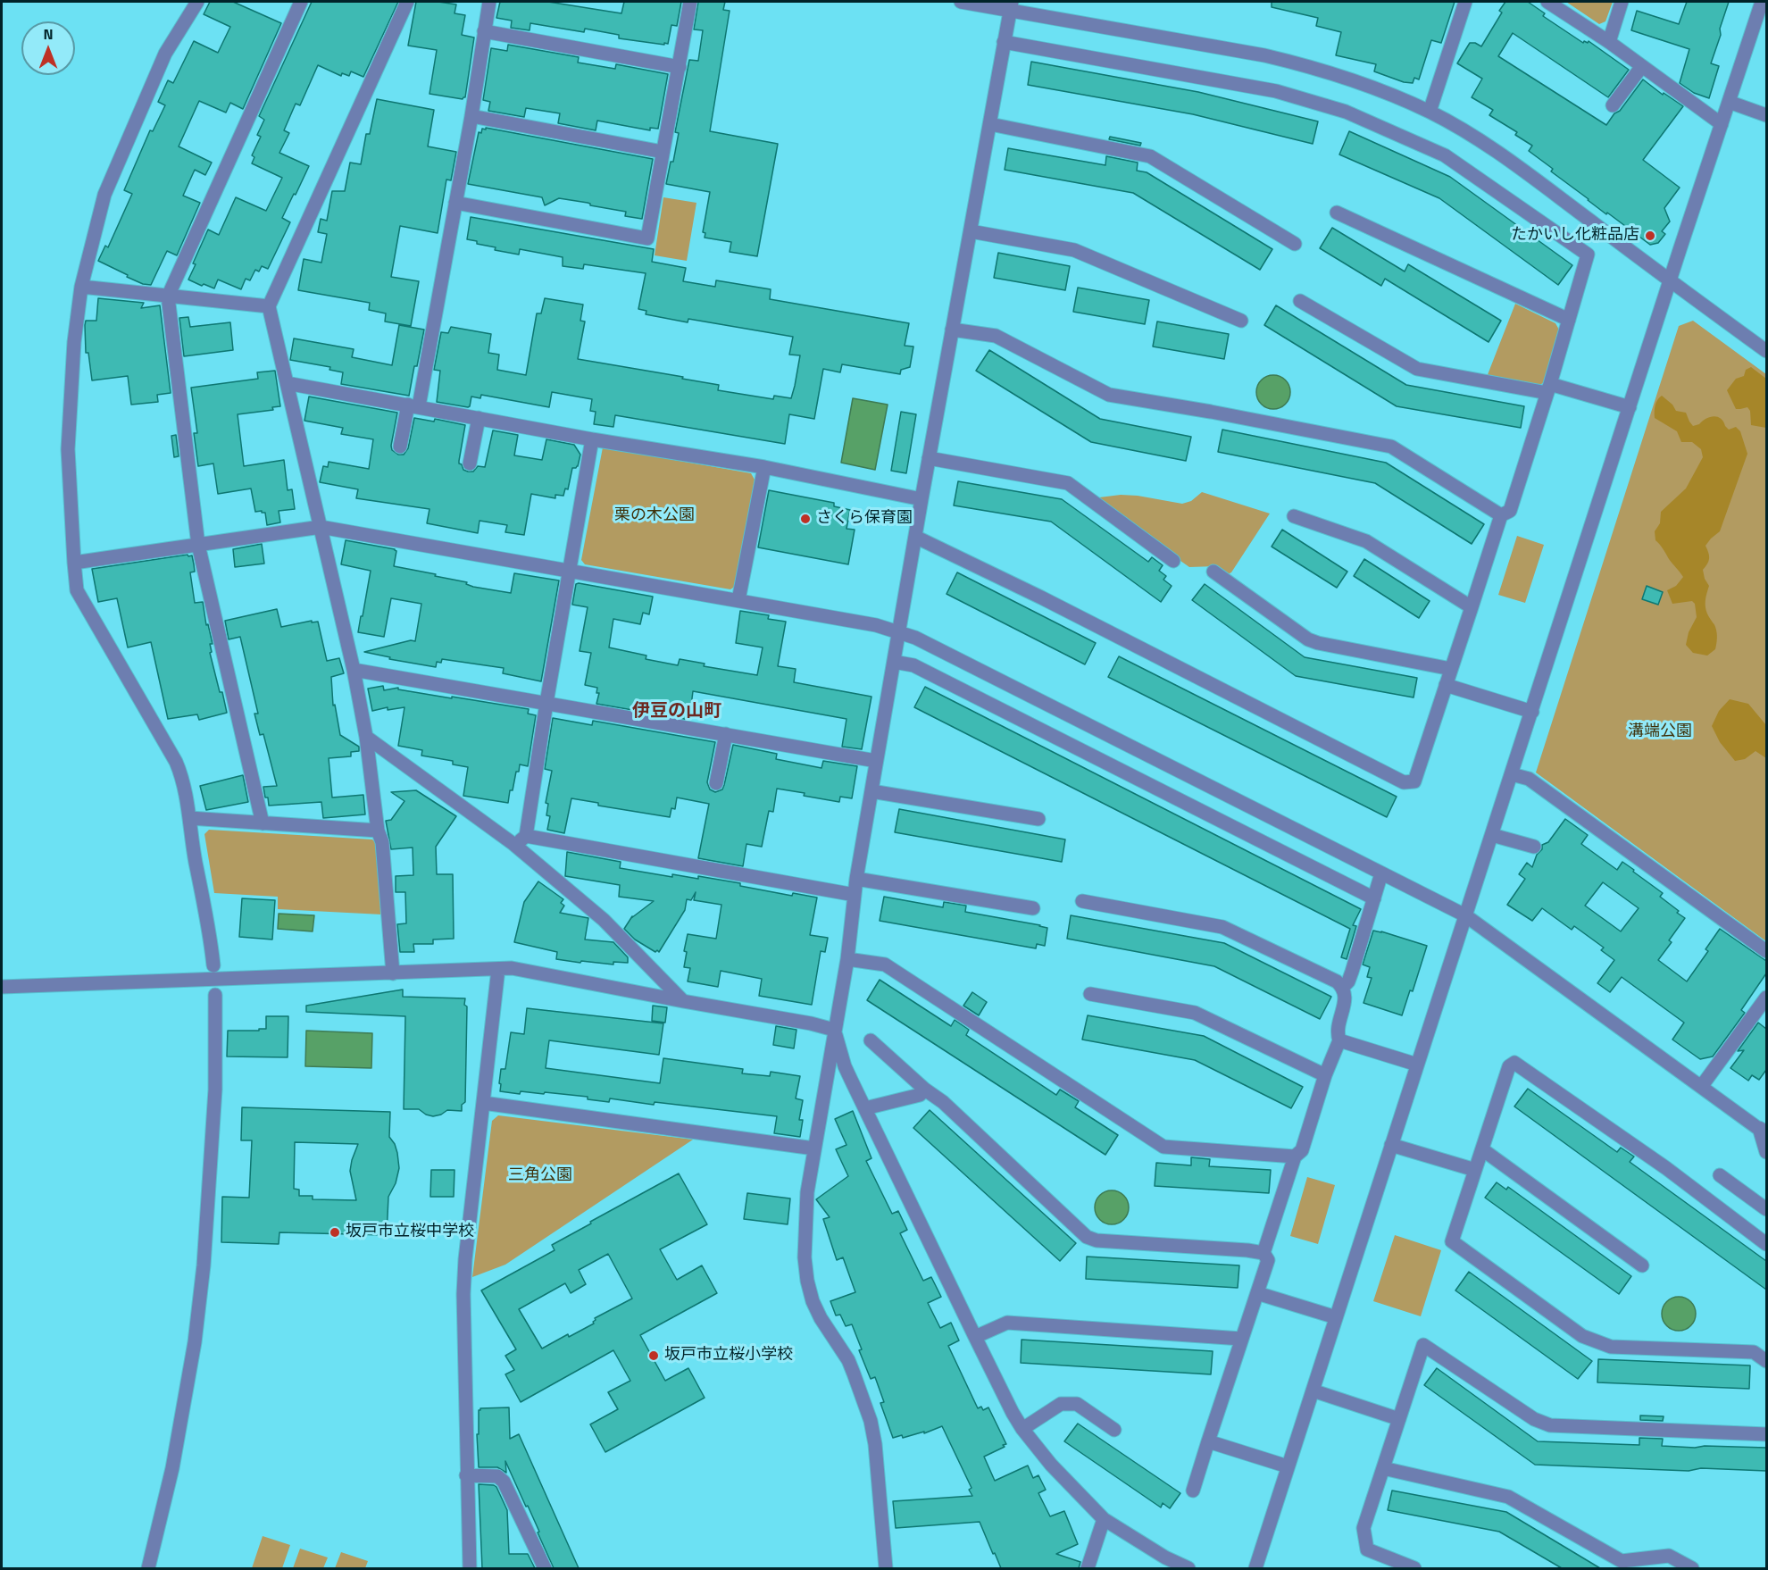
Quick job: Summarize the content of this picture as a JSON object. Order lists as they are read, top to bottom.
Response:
{
  "districts": ["伊豆の山町"],
  "parks": ["栗の木公園", "溝端公園", "三角公園"],
  "places": [
    "たかいし化粧品店",
    "さくら保育園",
    "坂戸市立桜中学校",
    "坂戸市立桜小学校"
  ],
  "north": "top"
}
